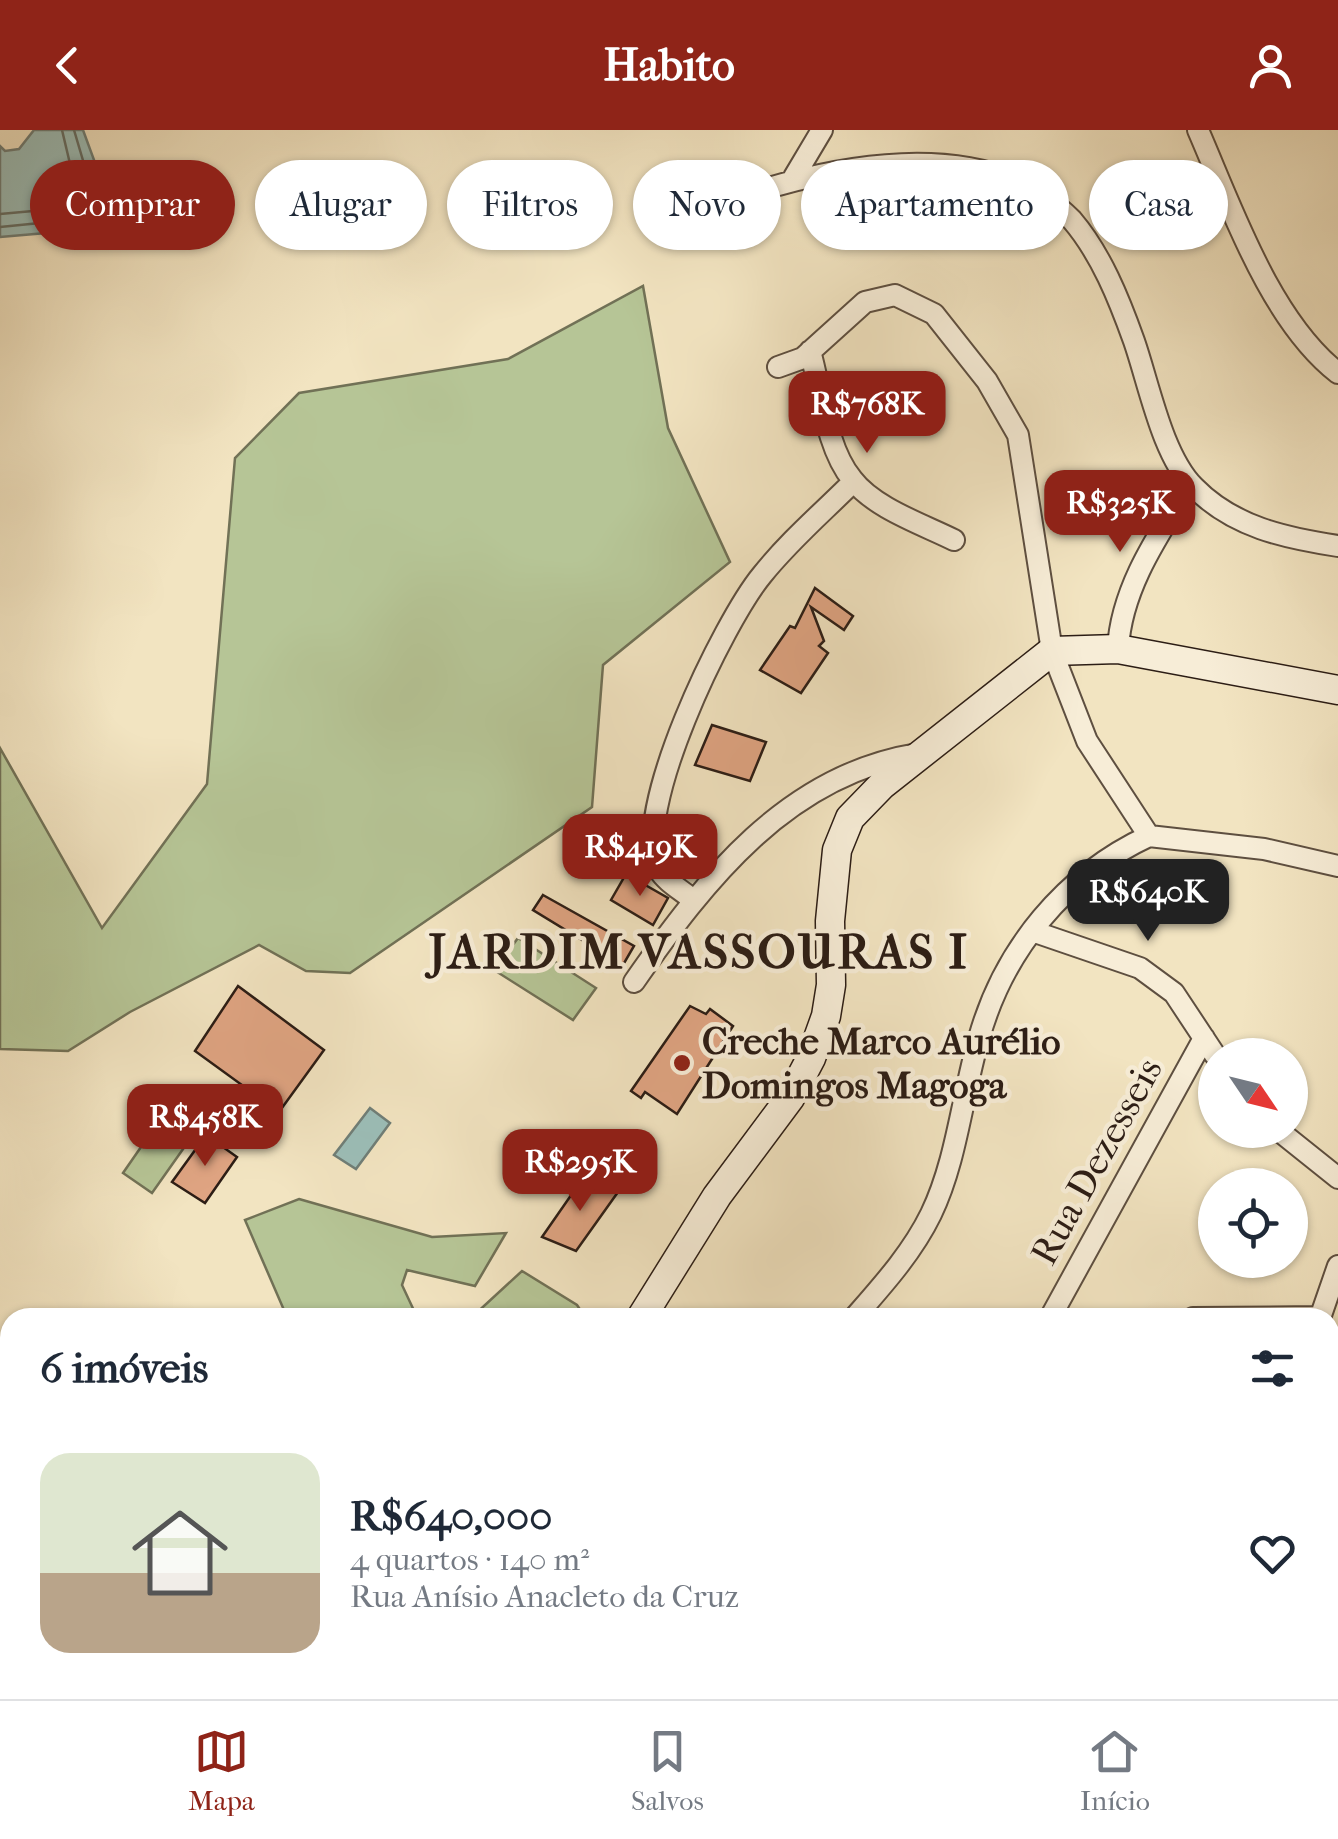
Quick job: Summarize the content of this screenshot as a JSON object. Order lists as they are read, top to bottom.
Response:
{
  "streets": {
    "street": ["Rua Dezesseis"]
  },
  "districts": ["JARDIM VASSOURAS I"],
  "places": ["Creche Marco Aurélio Domingos Magoga"],
  "north": "bottom right",
  "page": {
    "header": "Habito",
    "chip": [
      "Comprar",
      "Alugar",
      "Filtros",
      "Novo",
      "Apartamento",
      "Casa"
    ],
    "price": [
      "R$768K",
      "R$325K",
      "R$419K",
      "R$640K",
      "R$458K",
      "R$295K"
    ],
    "heading": "6 imóveis",
    "list": [
      {
        "name": "R$640,000",
        "note": "4 quartos · 140 m² · Rua Anísio Anacleto da Cruz"
      }
    ],
    "tabs": ["Mapa", "Salvos", "Início"]
  }
}
